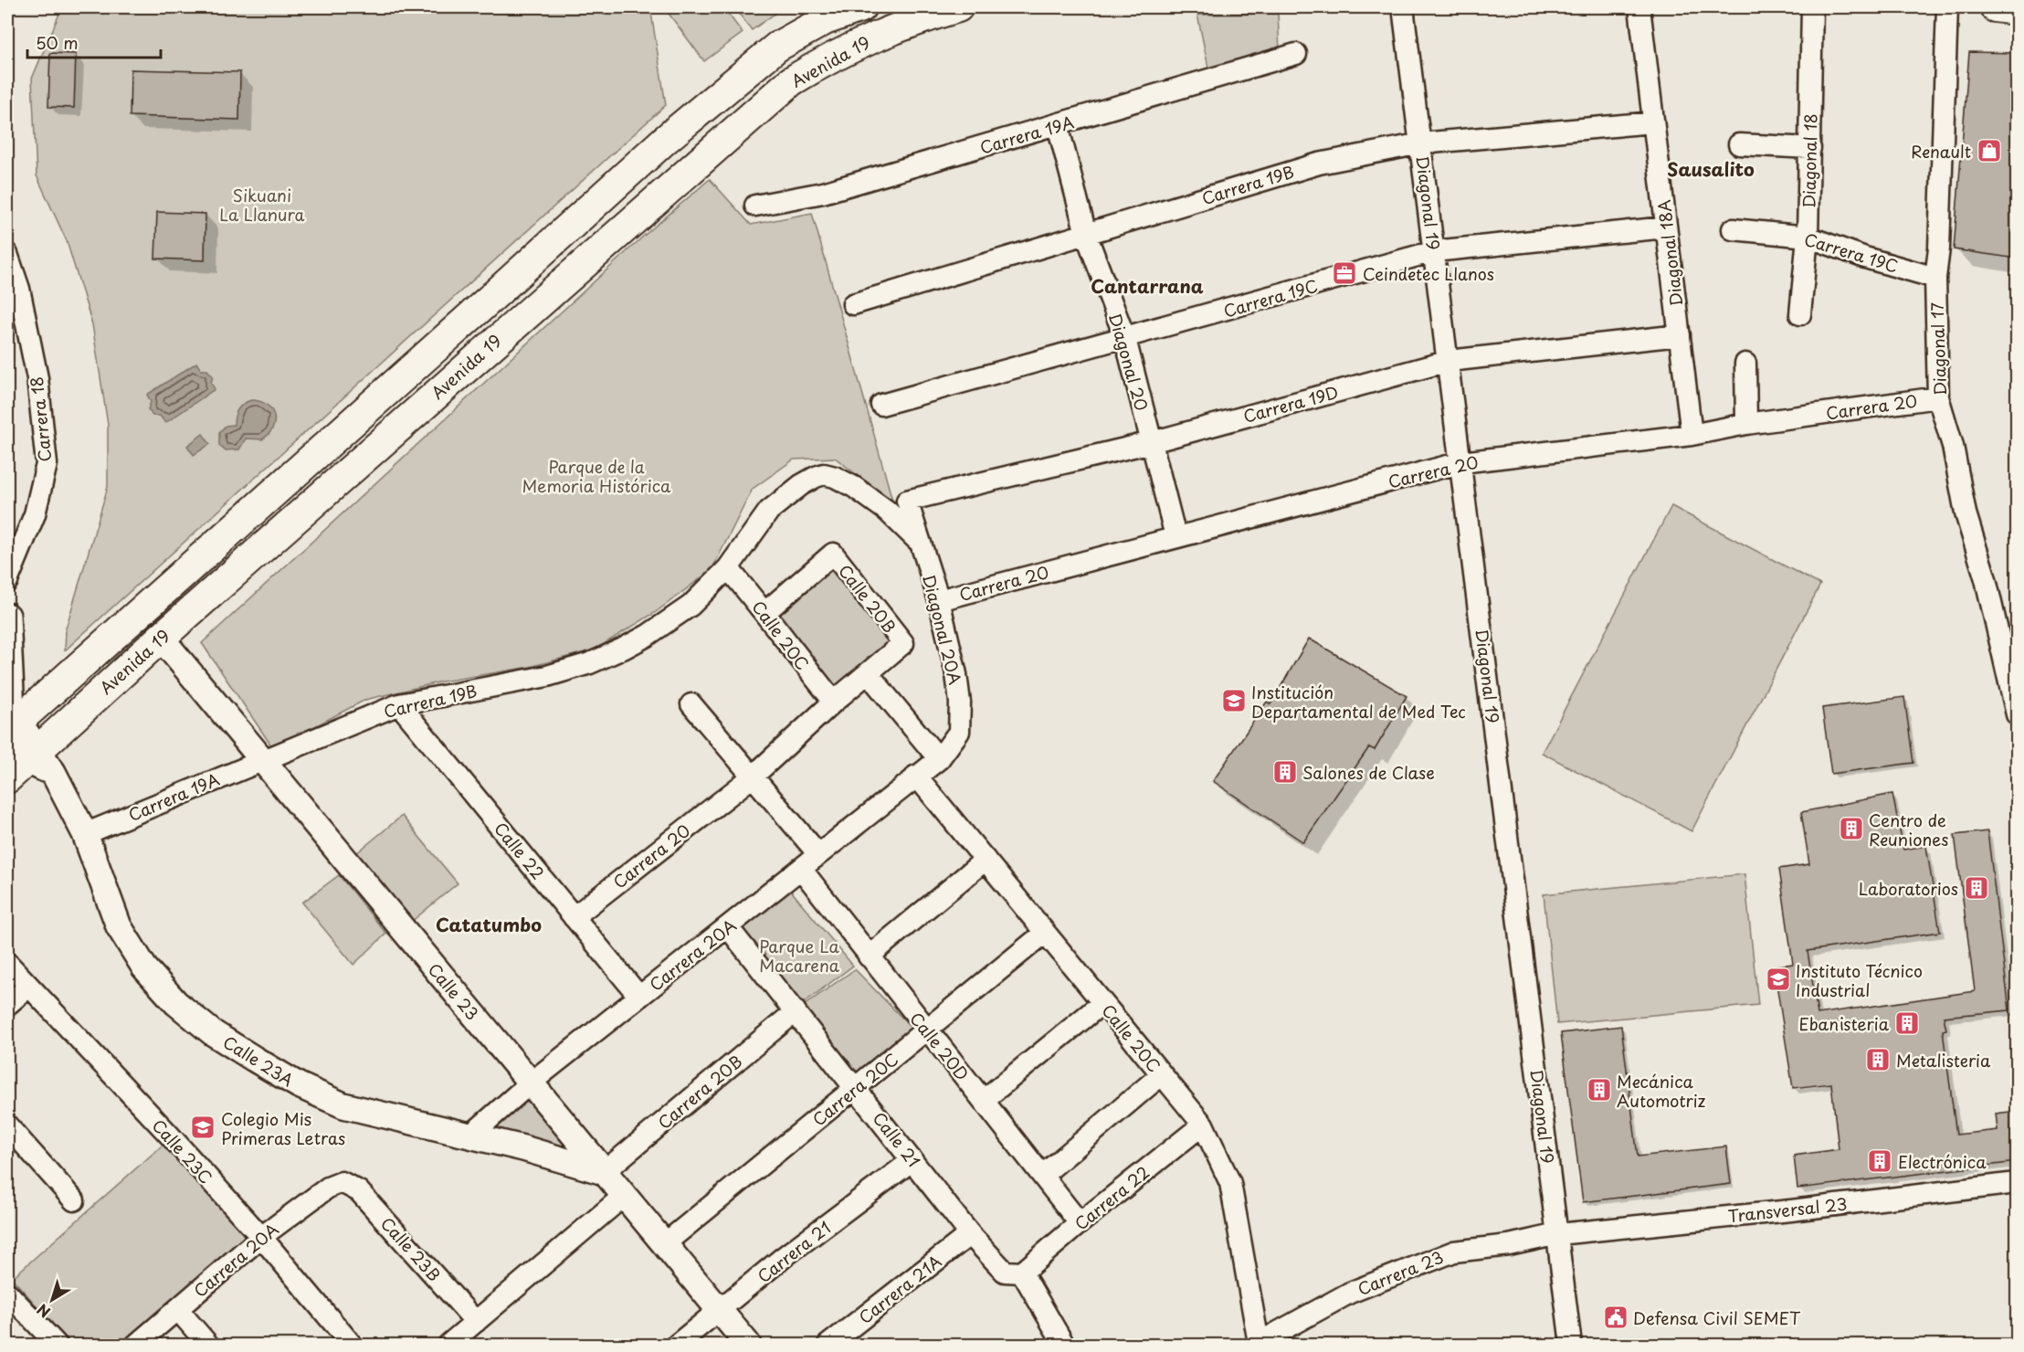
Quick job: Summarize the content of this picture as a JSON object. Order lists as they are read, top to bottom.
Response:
{
  "streets": {
    "main road": ["Avenida 19"],
    "street": [
      "Carrera 19A",
      "Diagonal 18",
      "Carrera 19B",
      "Diagonal 19",
      "Carrera 19C",
      "Diagonal 18A",
      "Diagonal 17",
      "Diagonal 20",
      "Carrera 19D",
      "Carrera 20",
      "Carrera 18",
      "Calle 20B",
      "Diagonal 20A",
      "Calle 20C",
      "Calle 22",
      "Carrera 20A",
      "Calle 23",
      "Calle 20D",
      "Calle 23A",
      "Carrera 20C",
      "Carrera 20B",
      "Calle 21",
      "Calle 23C",
      "Carrera 22",
      "Transversal 23",
      "Calle 23B",
      "Carrera 21",
      "Carrera 23",
      "Carrera 21A"
    ]
  },
  "crossings": [
    ["Avenida 19", "Calle 23"],
    ["Avenida 19", "Calle 23A"],
    ["Carrera 19A", "Carrera 19B"],
    ["Carrera 19A", "Diagonal 20"],
    ["Carrera 19A", "Calle 23"],
    ["Carrera 19A", "Calle 23A"],
    ["Diagonal 18", "Carrera 19C"],
    ["Carrera 19B", "Diagonal 19"],
    ["Carrera 19B", "Diagonal 18A"],
    ["Carrera 19B", "Diagonal 20"],
    ["Carrera 19B", "Calle 20C"],
    ["Carrera 19B", "Calle 22"],
    ["Carrera 19B", "Calle 23"],
    ["Diagonal 19", "Carrera 19C"],
    ["Diagonal 19", "Carrera 19D"],
    ["Diagonal 19", "Carrera 20"],
    ["Diagonal 19", "Transversal 23"],
    ["Diagonal 19", "Carrera 23"],
    ["Carrera 19C", "Diagonal 18A"],
    ["Carrera 19C", "Diagonal 17"],
    ["Carrera 19C", "Diagonal 20"],
    ["Diagonal 18A", "Carrera 19D"],
    ["Diagonal 18A", "Carrera 20"],
    ["Diagonal 17", "Carrera 20"],
    ["Diagonal 20", "Carrera 19D"],
    ["Diagonal 20", "Carrera 20"],
    ["Carrera 19D", "Diagonal 20A"],
    ["Carrera 20", "Calle 20B"],
    ["Carrera 20", "Diagonal 20A"],
    ["Carrera 20", "Calle 20C"],
    ["Carrera 20", "Calle 22"],
    ["Calle 20B", "Calle 20C"],
    ["Diagonal 20A", "Calle 20C"],
    ["Diagonal 20A", "Carrera 20A"],
    ["Calle 20C", "Carrera 20A"],
    ["Calle 20C", "Carrera 20C"],
    ["Calle 20C", "Carrera 22"],
    ["Calle 20C", "Carrera 23"],
    ["Calle 22", "Carrera 20A"],
    ["Carrera 20A", "Calle 23"],
    ["Carrera 20A", "Calle 20D"],
    ["Carrera 20A", "Calle 23A"],
    ["Carrera 20A", "Calle 21"],
    ["Carrera 20A", "Calle 23C"],
    ["Carrera 20A", "Calle 23B"],
    ["Calle 23", "Calle 23A"],
    ["Calle 23", "Carrera 20C"],
    ["Calle 23", "Carrera 20B"],
    ["Calle 23", "Carrera 21"],
    ["Calle 20D", "Carrera 20C"],
    ["Calle 20D", "Carrera 22"],
    ["Calle 23A", "Carrera 20B"],
    ["Carrera 20C", "Calle 21"],
    ["Carrera 20B", "Calle 21"],
    ["Calle 21", "Carrera 22"],
    ["Calle 21", "Carrera 21"],
    ["Calle 21", "Carrera 21A"],
    ["Transversal 23", "Carrera 23"]
  ],
  "districts": ["Sausalito", "Cantarrana", "Catatumbo"],
  "parks": ["Sikuani La Llanura", "Parque de la Memoria Histórica", "Parque La Macarena"],
  "places": {
    "shop": ["Renault"],
    "office": ["Ceindetec Llanos"],
    "school or university": ["Institución Departamental de Med Tec", "Instituto Técnico Industrial", "Colegio Mis Primeras Letras"],
    "building": [
      "Salones de Clase",
      "Centro de Reuniones",
      "Laboratorios",
      "Ebanisteria",
      "Metalisteria",
      "Mecánica Automotriz",
      "Electrónica"
    ],
    "public building": ["Defensa Civil SEMET"]
  },
  "scale_bar": "50 m",
  "north": "bottom left"
}
